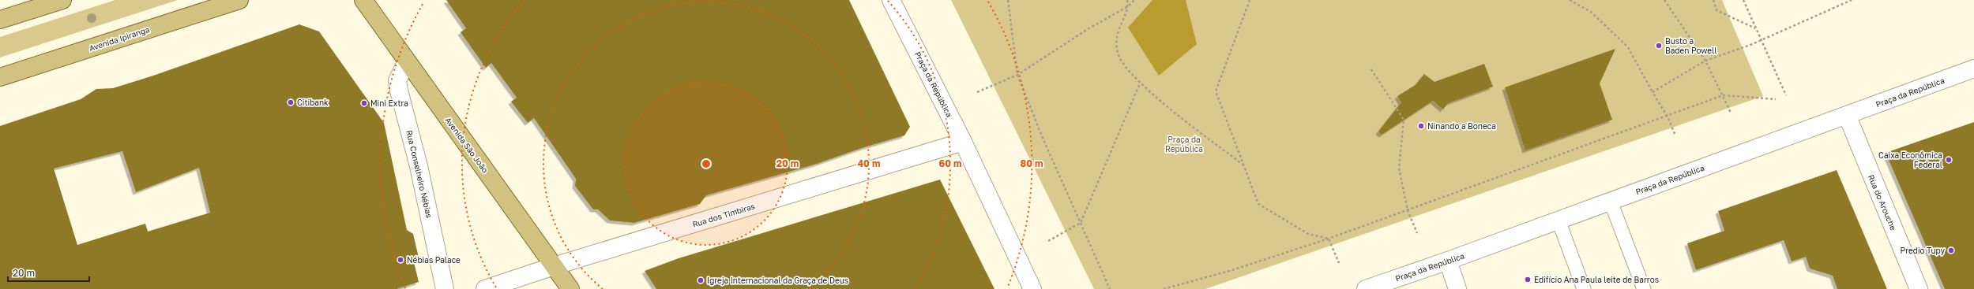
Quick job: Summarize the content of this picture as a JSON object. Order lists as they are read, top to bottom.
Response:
{
  "streets": {
    "main road": [
      "Avenida Ipiranga",
      "Praça da República",
      "Avenida São João",
      "Rua Conselheiro Nébias",
      "Rua do Arouche",
      "Rua dos Timbiras"
    ]
  },
  "crossings": [
    ["Praça da República", "Rua do Arouche"],
    ["Praça da República", "Rua dos Timbiras"],
    ["Avenida São João", "Rua Conselheiro Nébias"],
    ["Avenida São João", "Rua dos Timbiras"]
  ],
  "parks": ["Praça da República"],
  "places": [
    "Busto a Baden Powell",
    "Citibank",
    "Mini Extra",
    "Ninando a Boneca",
    "Caixa Econômica Federal",
    "Predio Tupy",
    "Nébias Palace",
    "Edifício Ana Paula leite de Barros",
    "Igreja Internacional da Graça de Deus"
  ],
  "scale_bar": "20 m",
  "rings": [
    "20 m",
    "40 m",
    "60 m",
    "80 m"
  ]
}
